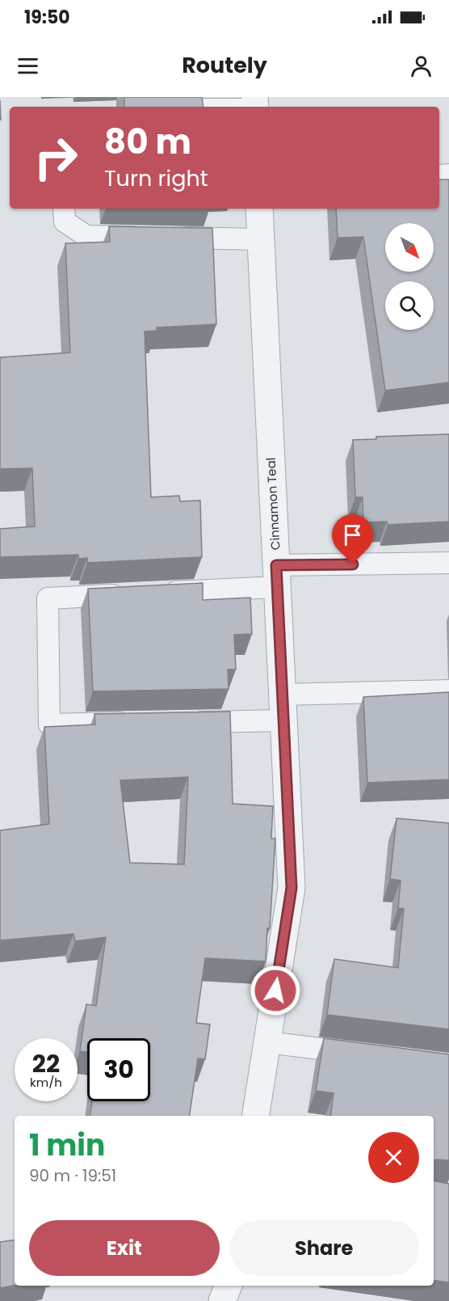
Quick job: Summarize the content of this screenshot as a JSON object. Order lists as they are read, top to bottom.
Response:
{
  "streets": {
    "street": ["Cinnamon Teal"]
  },
  "north": "bottom right",
  "page": {
    "status": "19:50",
    "header": "Routely",
    "turn": ["80 m", "Turn right"],
    "speed": "22 km/h",
    "limit": "30",
    "heading": ["1 min", "90 m · 19:51"],
    "buttons": ["Exit", "Share"]
  }
}
